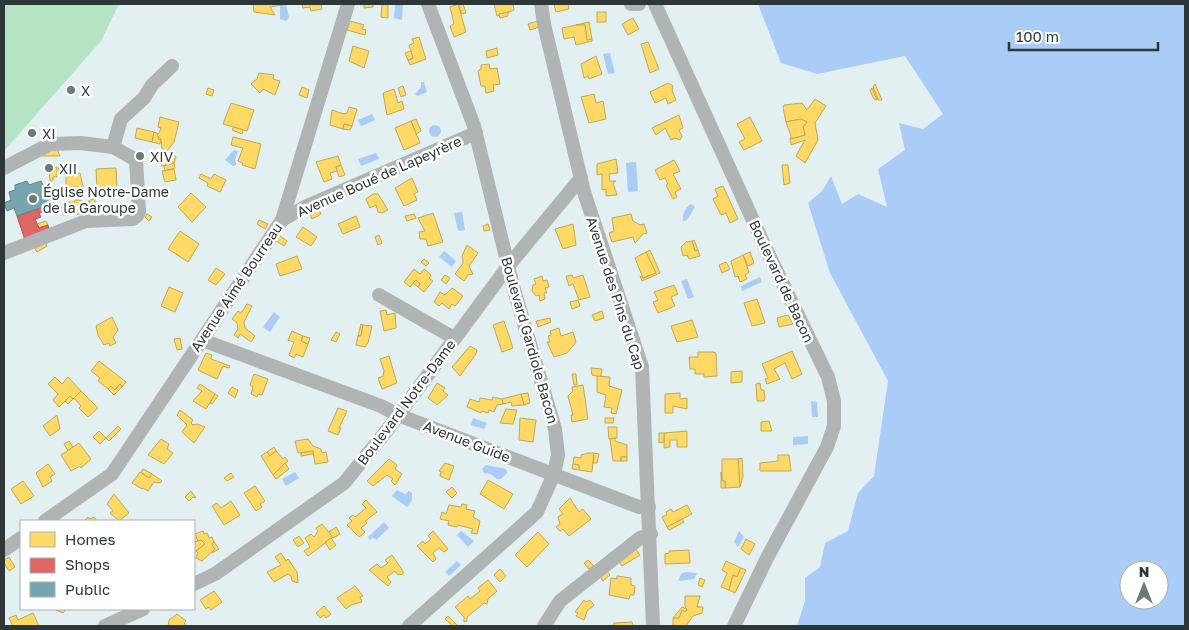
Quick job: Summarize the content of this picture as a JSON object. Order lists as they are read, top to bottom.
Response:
{
  "streets": {
    "street": [
      "Avenue Boué de Lapeyrère",
      "Boulevard de Bacon",
      "Avenue Aimé Bourreau",
      "Avenue des Pins du Cap",
      "Boulevard Gardiole Bacon",
      "Boulevard Notre-Dame",
      "Avenue Guide"
    ]
  },
  "crossings": [
    ["Avenue Boué de Lapeyrère", "Avenue Aimé Bourreau"],
    ["Avenue Boué de Lapeyrère", "Boulevard Gardiole Bacon"],
    ["Avenue Aimé Bourreau", "Avenue Guide"],
    ["Avenue des Pins du Cap", "Boulevard Notre-Dame"],
    ["Avenue des Pins du Cap", "Avenue Guide"],
    ["Boulevard Gardiole Bacon", "Boulevard Notre-Dame"],
    ["Boulevard Gardiole Bacon", "Avenue Guide"],
    ["Boulevard Notre-Dame", "Avenue Guide"]
  ],
  "places": [
    "X",
    "XI",
    "XIV",
    "XII",
    "Église Notre-Dame de la Garoupe"
  ],
  "legend": ["Homes", "Shops", "Public"],
  "scale_bar": "100 m",
  "north": "top"
}
